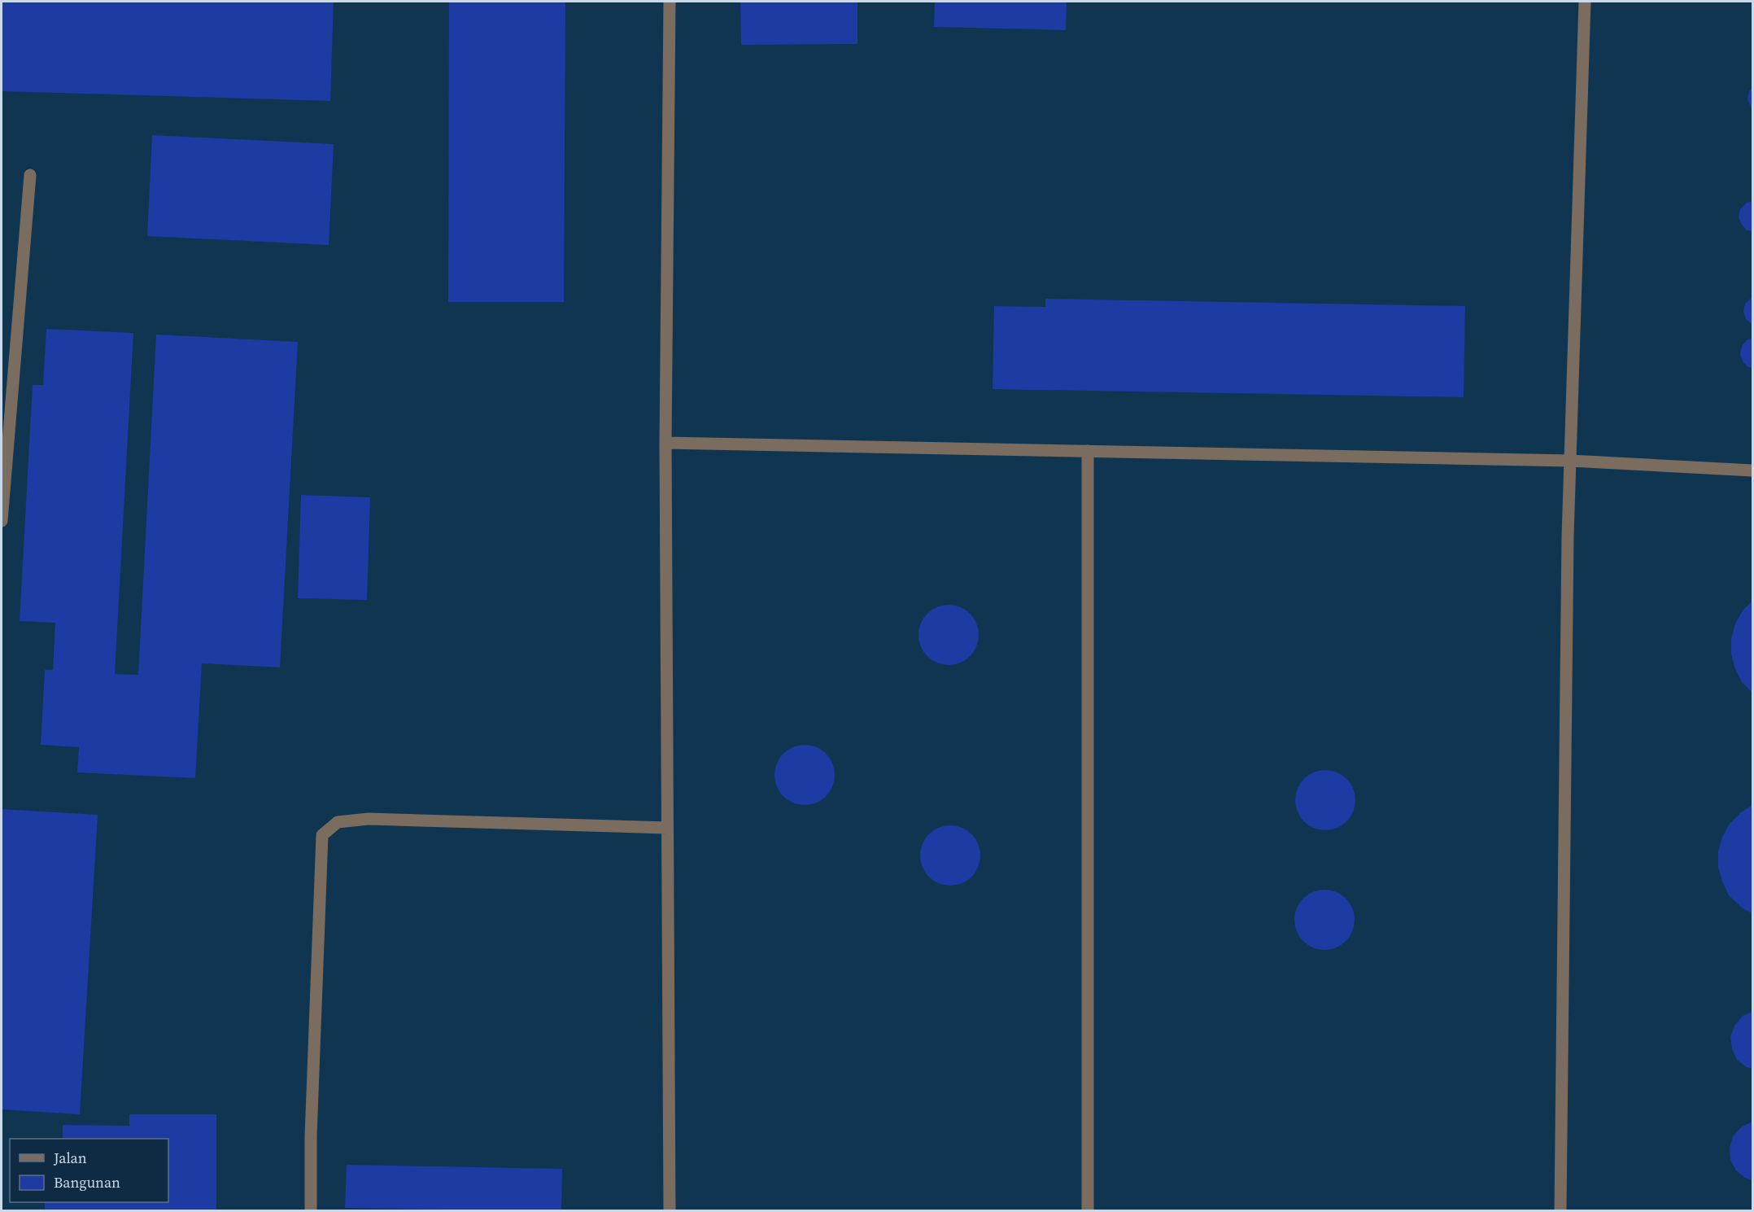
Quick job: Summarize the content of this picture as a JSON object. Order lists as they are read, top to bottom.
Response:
{
  "legend": ["Jalan", "Bangunan"]
}
